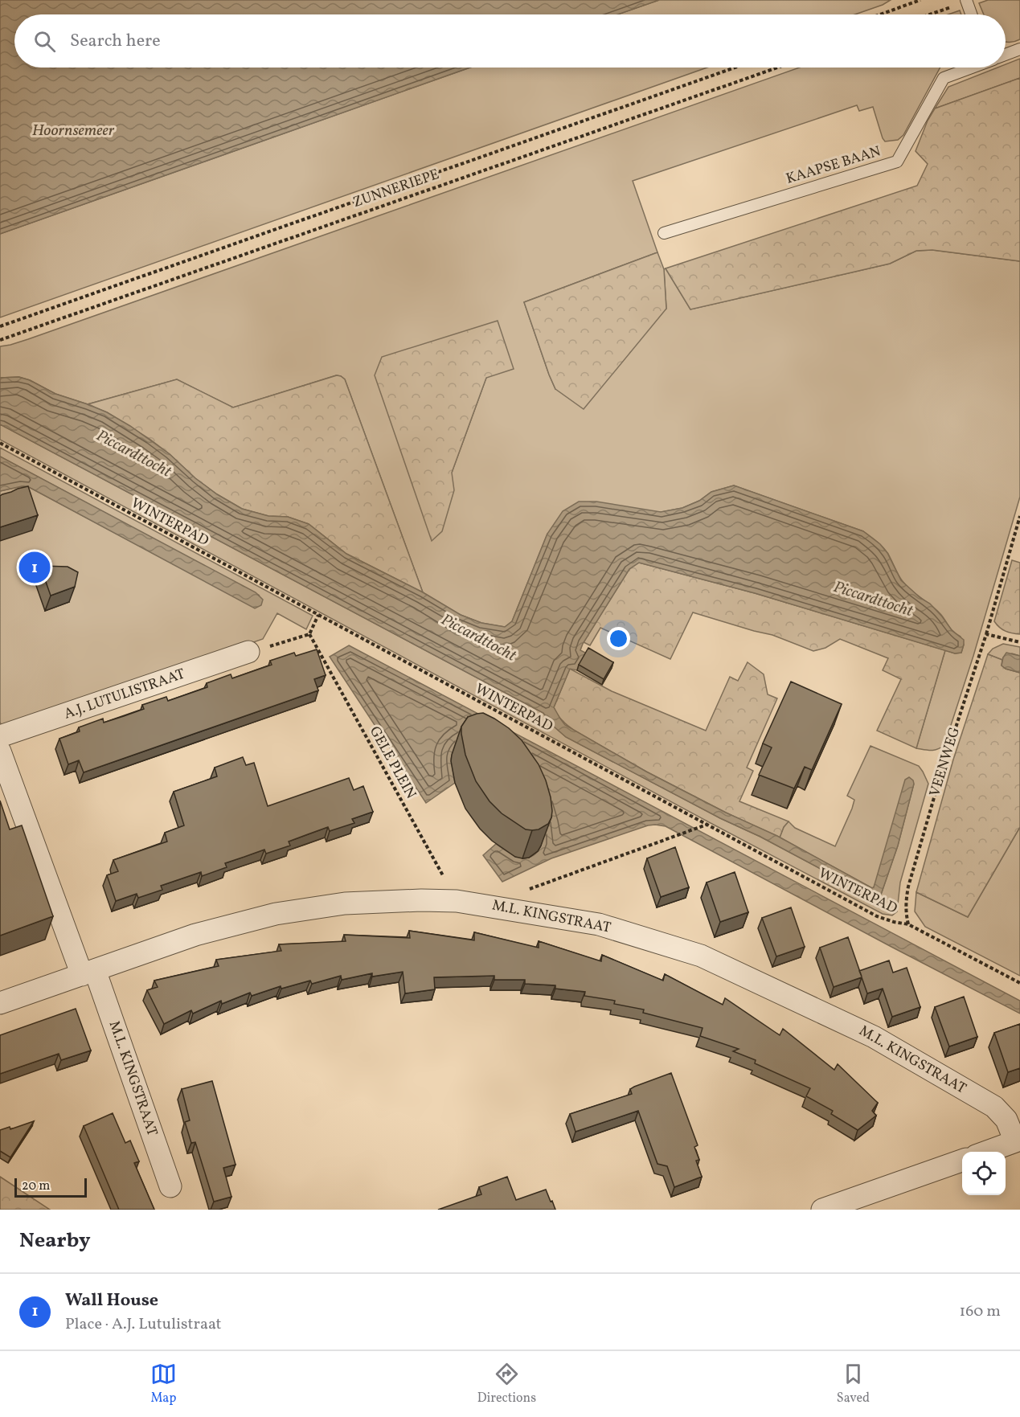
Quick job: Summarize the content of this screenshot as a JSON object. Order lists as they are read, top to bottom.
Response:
{
  "streets": {
    "street": ["A.J. LUTULISTRAAT", "M.L. KINGSTRAAT"],
    "lane": ["KAAPSE BAAN"],
    "path": [
      "ZUNNERIEPE",
      "WINTERPAD",
      "VEENWEG",
      "GELE PLEIN"
    ]
  },
  "crossings": [
    ["WINTERPAD", "VEENWEG"],
    ["GELE PLEIN", "M.L. KINGSTRAAT"]
  ],
  "water": ["Hoornsemeer", "Piccardttocht"],
  "scale_bar": "20 m",
  "page": {
    "search": "Search here",
    "pins": "1",
    "scale": "20 m",
    "heading": "Nearby",
    "list": [
      {
        "mark": "1",
        "name": "Wall House",
        "note": "Place · A.J. Lutulistraat",
        "value": "160 m"
      }
    ],
    "nav": ["Map", "Directions", "Saved"]
  }
}
